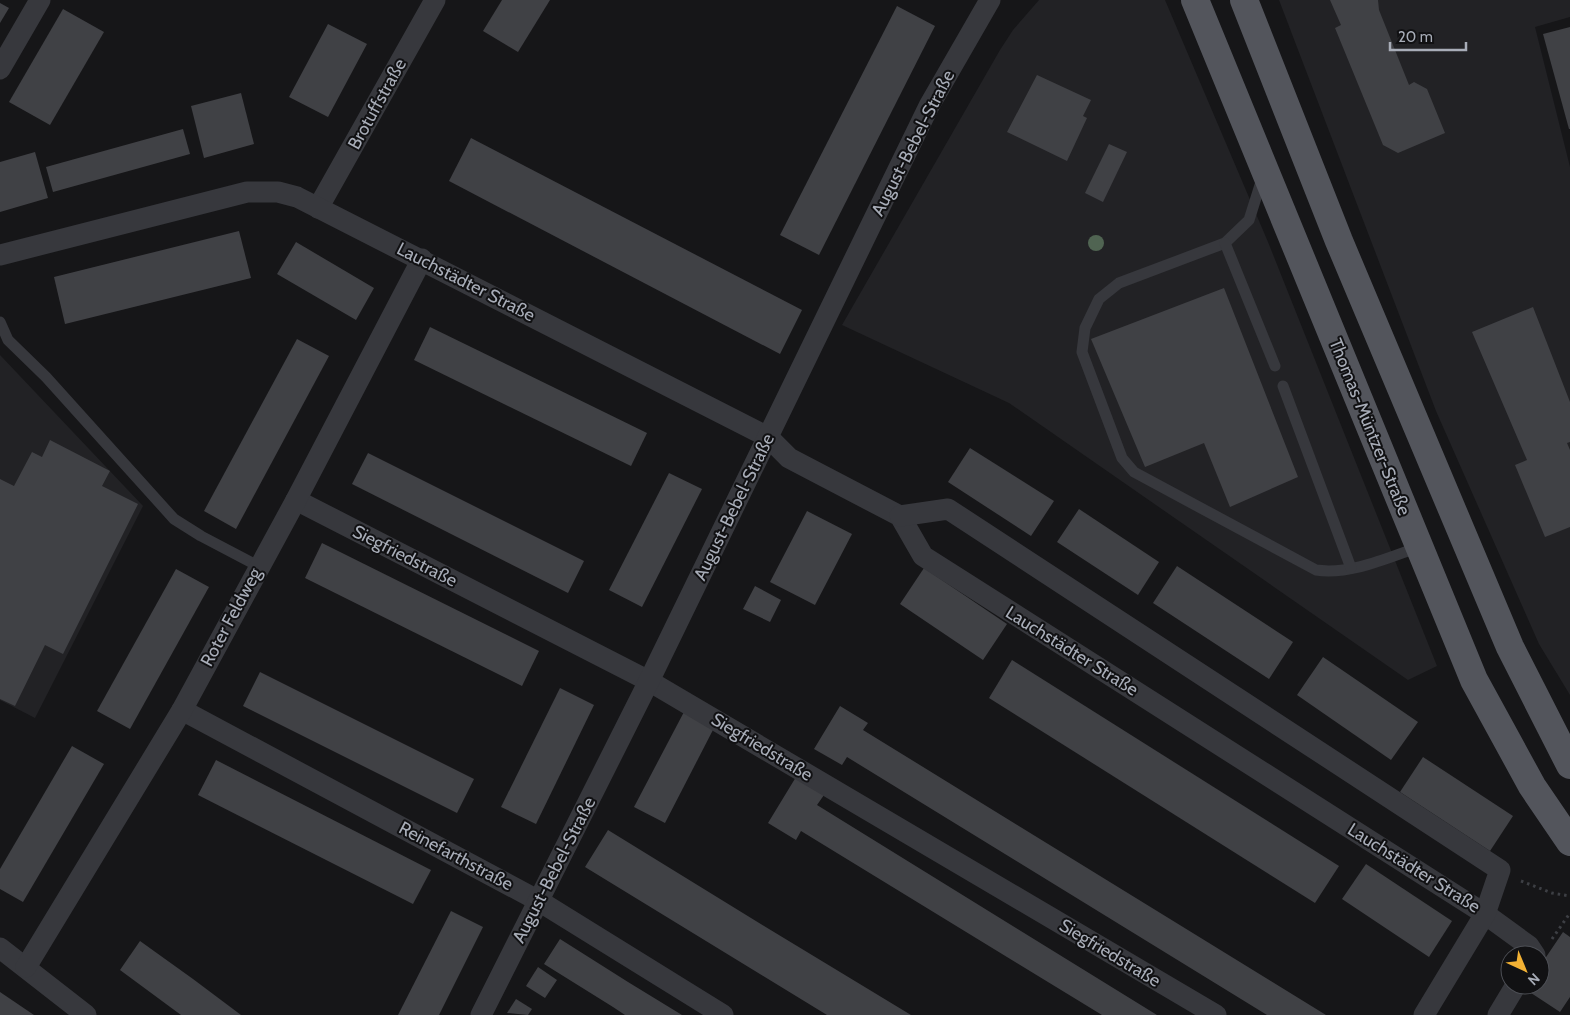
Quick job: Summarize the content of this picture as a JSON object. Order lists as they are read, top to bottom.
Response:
{
  "streets": {
    "main road": ["Thomas-Müntzer-Straße"],
    "street": [
      "Brotuffstraße",
      "August-Bebel-Straße",
      "Lauchstädter Straße",
      "Siegfriedstraße",
      "Roter Feldweg",
      "Reinefarthstraße"
    ]
  },
  "crossings": [
    ["Brotuffstraße", "Lauchstädter Straße"],
    ["August-Bebel-Straße", "Lauchstädter Straße"],
    ["August-Bebel-Straße", "Siegfriedstraße"],
    ["August-Bebel-Straße", "Reinefarthstraße"],
    ["Lauchstädter Straße", "Roter Feldweg"],
    ["Siegfriedstraße", "Roter Feldweg"],
    ["Roter Feldweg", "Reinefarthstraße"]
  ],
  "scale_bar": "20 m",
  "north": "bottom right"
}
